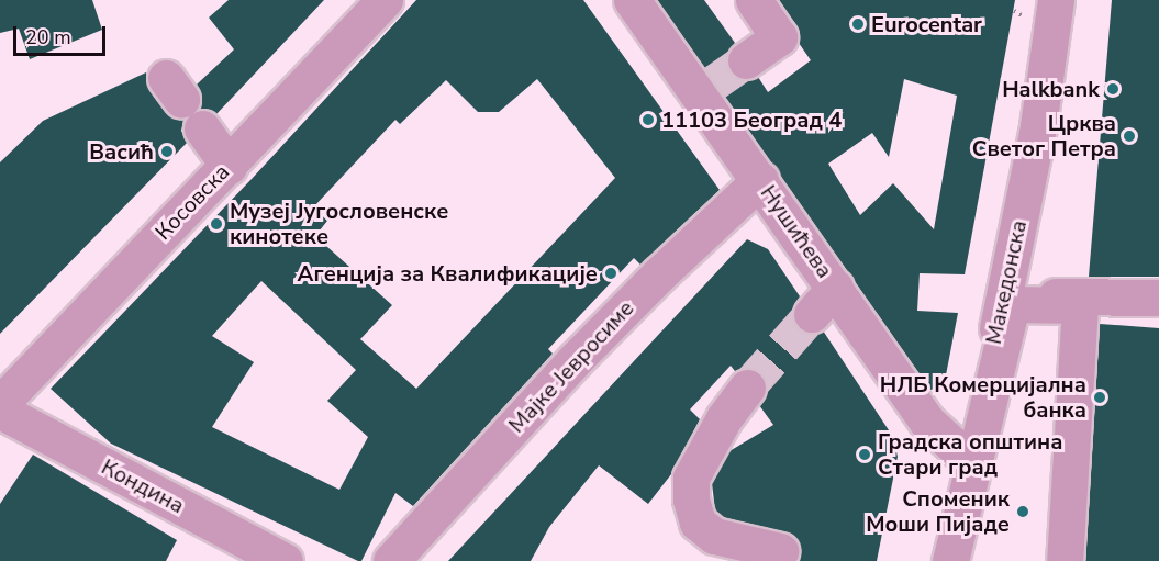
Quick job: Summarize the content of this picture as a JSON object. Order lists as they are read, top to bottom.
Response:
{
  "streets": {
    "street": [
      "Косовска",
      "Нушићева",
      "Македонска",
      "Мајке Јевросиме",
      "Кондина"
    ]
  },
  "crossings": [
    ["Нушићева", "Македонска"],
    ["Нушићева", "Мајке Јевросиме"]
  ],
  "places": [
    "Eurocentar",
    "Halkbank",
    "11103 Београд 4",
    "Црква Светог Петра",
    "Васић",
    "Музеј Југословенске кинотеке",
    "Агенција за Квалификације",
    "НЛБ Комерцијална банка",
    "Градска општина Стари град",
    "Споменик Моши Пијаде"
  ],
  "scale_bar": "20 m"
}
